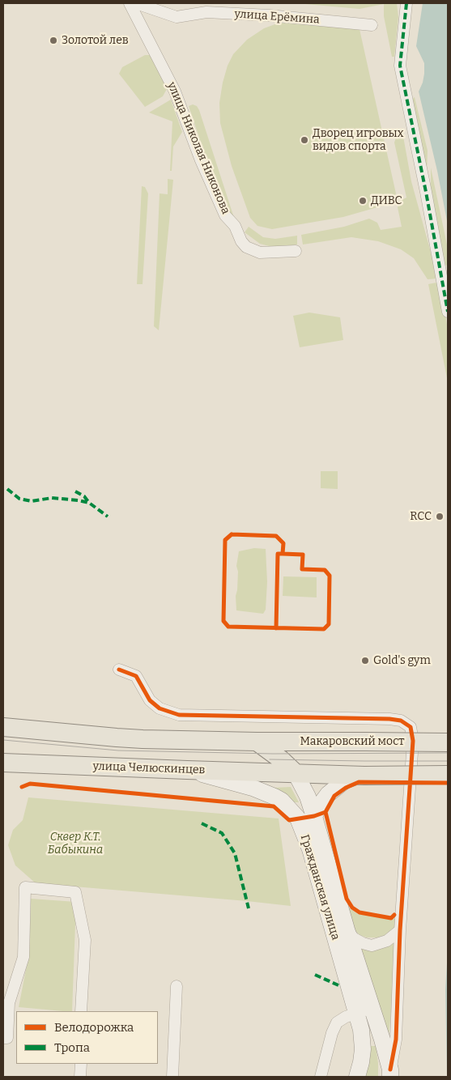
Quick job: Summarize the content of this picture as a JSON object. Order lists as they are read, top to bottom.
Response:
{
  "streets": {
    "main road": ["Макаровский мост", "улица Челюскинцев", "Гражданская улица"],
    "street": ["улица Ерёмина", "улица Николая Никонова"]
  },
  "crossings": [
    ["улица Ерёмина", "улица Николая Никонова"],
    ["Макаровский мост", "Гражданская улица"],
    ["улица Челюскинцев", "Гражданская улица"]
  ],
  "parks": ["Сквер К.Т. Бабыкина"],
  "places": [
    "Золотой лев",
    "Дворец игровых видов спорта",
    "ДИВС",
    "RCC",
    "Gold's gym"
  ],
  "legend": ["Велодорожка", "Тропа"]
}
